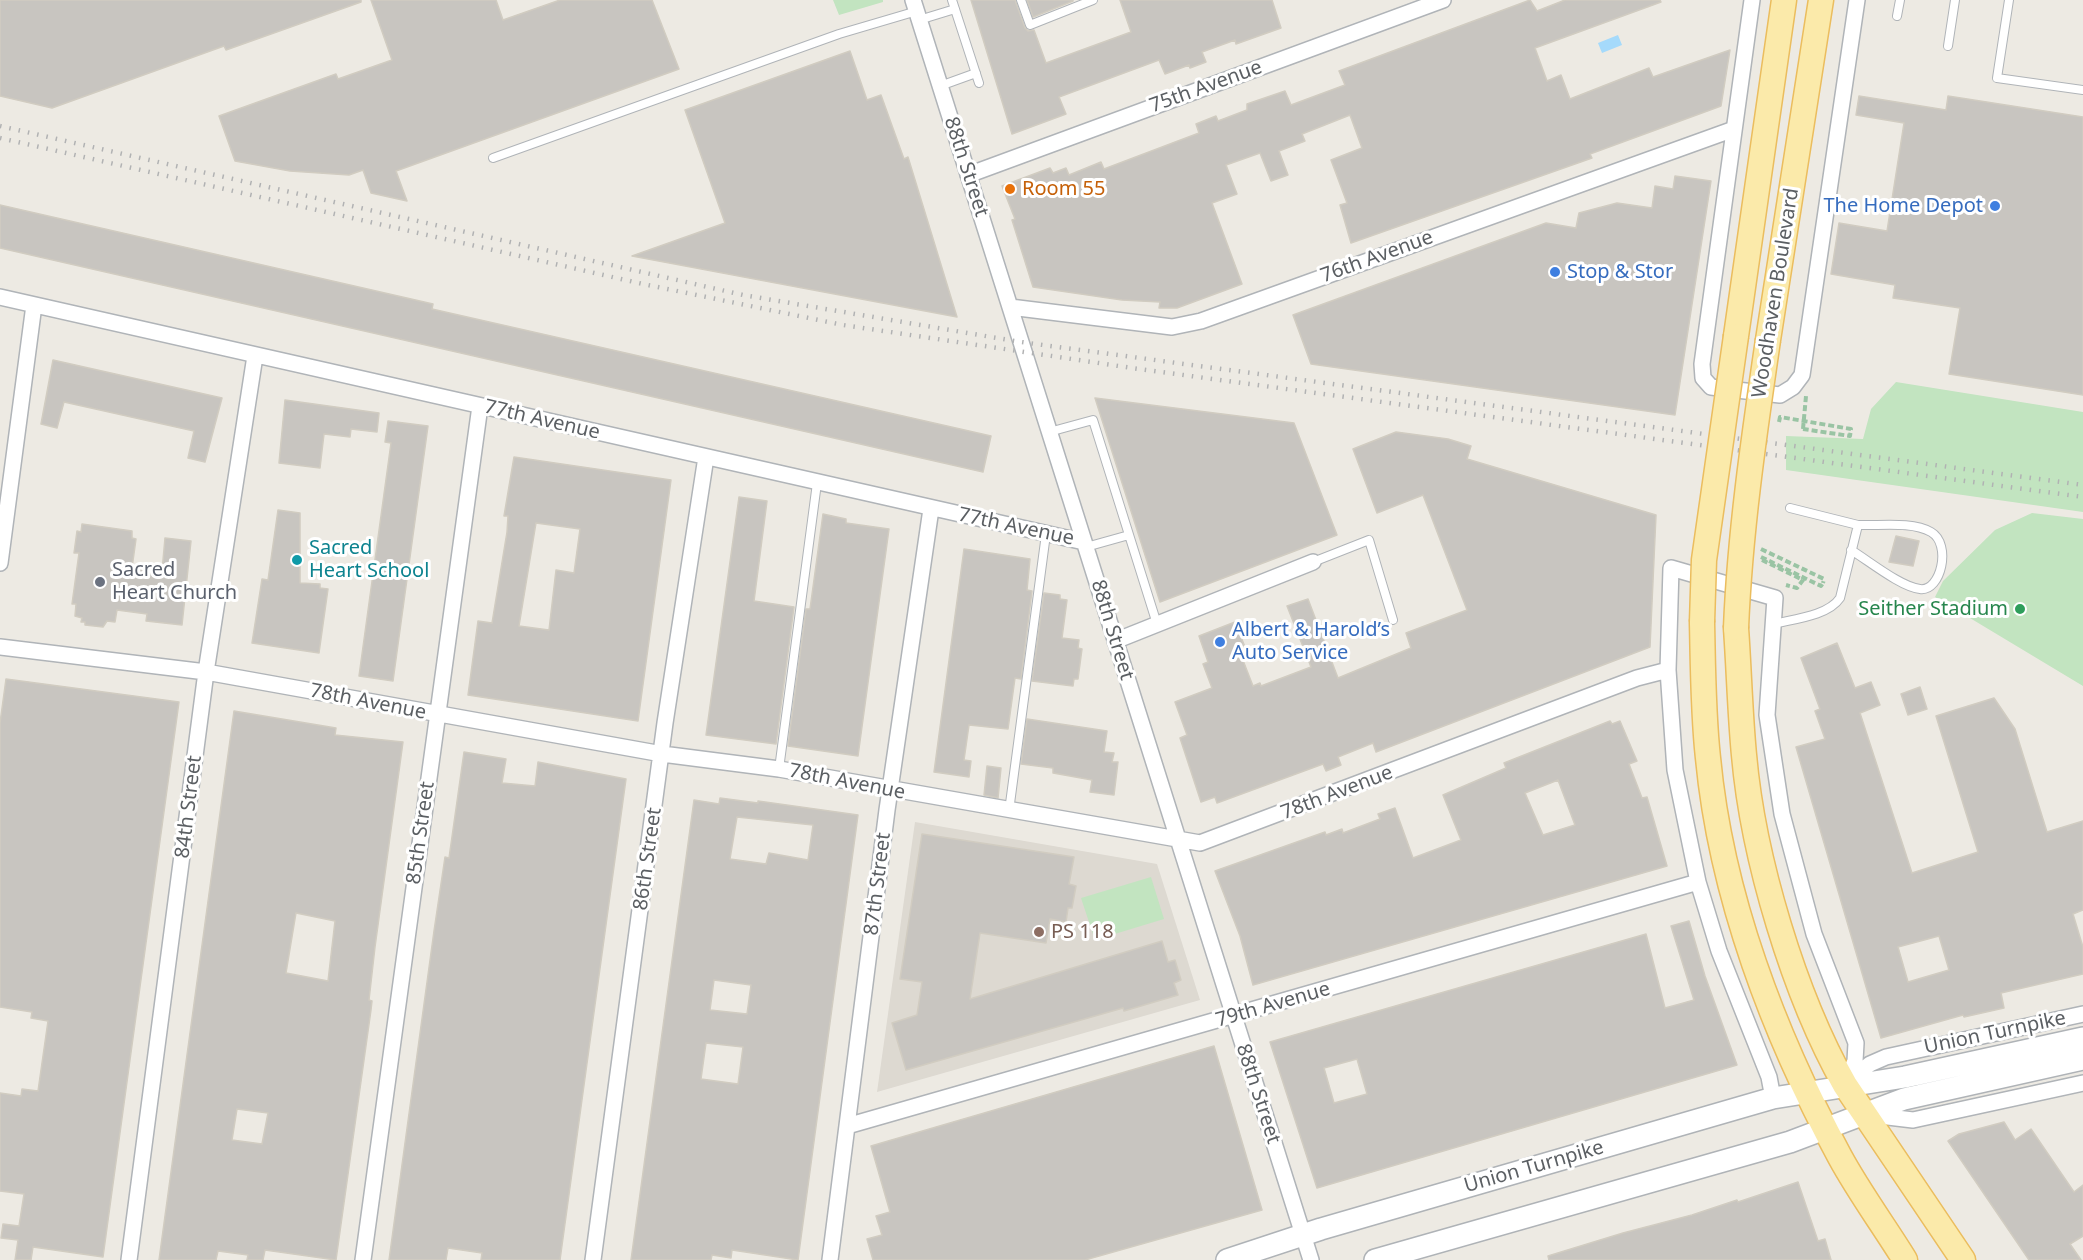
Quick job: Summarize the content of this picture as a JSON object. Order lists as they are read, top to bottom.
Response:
{
  "streets": {
    "main road": ["Woodhaven Boulevard", "Union Turnpike"],
    "street": [
      "75th Avenue",
      "88th Street",
      "76th Avenue",
      "77th Avenue",
      "78th Avenue",
      "84th Street",
      "85th Street",
      "86th Street",
      "87th Street",
      "79th Avenue"
    ]
  },
  "crossings": [
    ["75th Avenue", "88th Street"],
    ["88th Street", "76th Avenue"],
    ["88th Street", "77th Avenue"],
    ["88th Street", "78th Avenue"],
    ["88th Street", "79th Avenue"],
    ["88th Street", "Union Turnpike"],
    ["Woodhaven Boulevard", "Union Turnpike"],
    ["77th Avenue", "84th Street"],
    ["77th Avenue", "85th Street"],
    ["77th Avenue", "86th Street"],
    ["77th Avenue", "87th Street"],
    ["78th Avenue", "84th Street"],
    ["78th Avenue", "85th Street"],
    ["78th Avenue", "86th Street"],
    ["78th Avenue", "87th Street"],
    ["87th Street", "79th Avenue"]
  ],
  "places": [
    "Room 55",
    "The Home Depot",
    "Stop & Stor",
    "Sacred Heart School",
    "Sacred Heart Church",
    "Seither Stadium",
    "Albert & Harold’s Auto Service",
    "PS 118"
  ]
}
